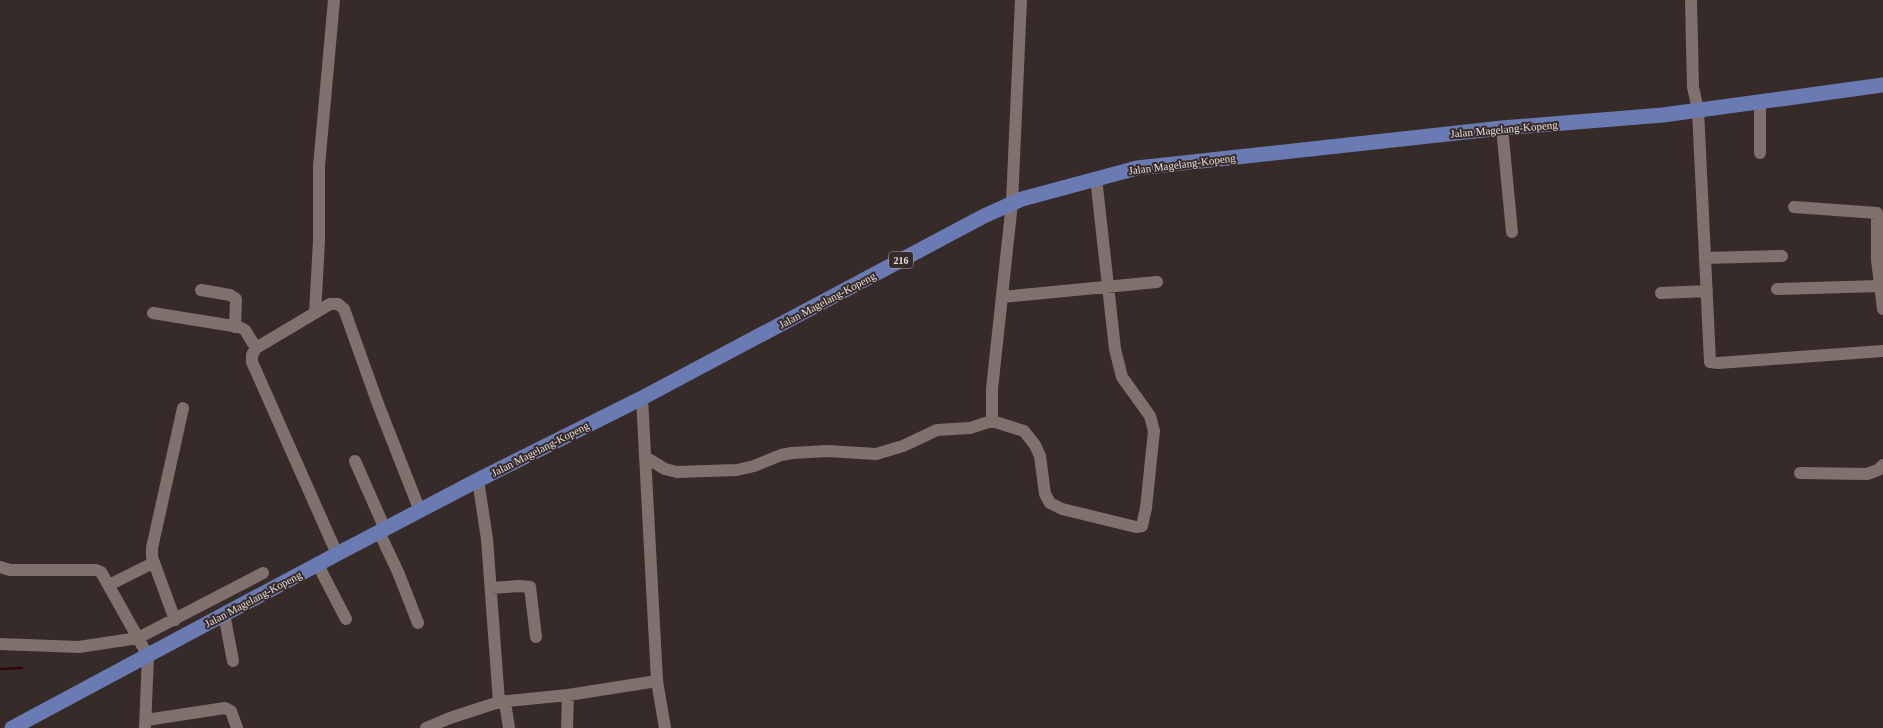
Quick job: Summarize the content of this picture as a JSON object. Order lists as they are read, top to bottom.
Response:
{
  "streets": {
    "main road": ["Jalan Magelang-Kopeng", "216"]
  }
}
